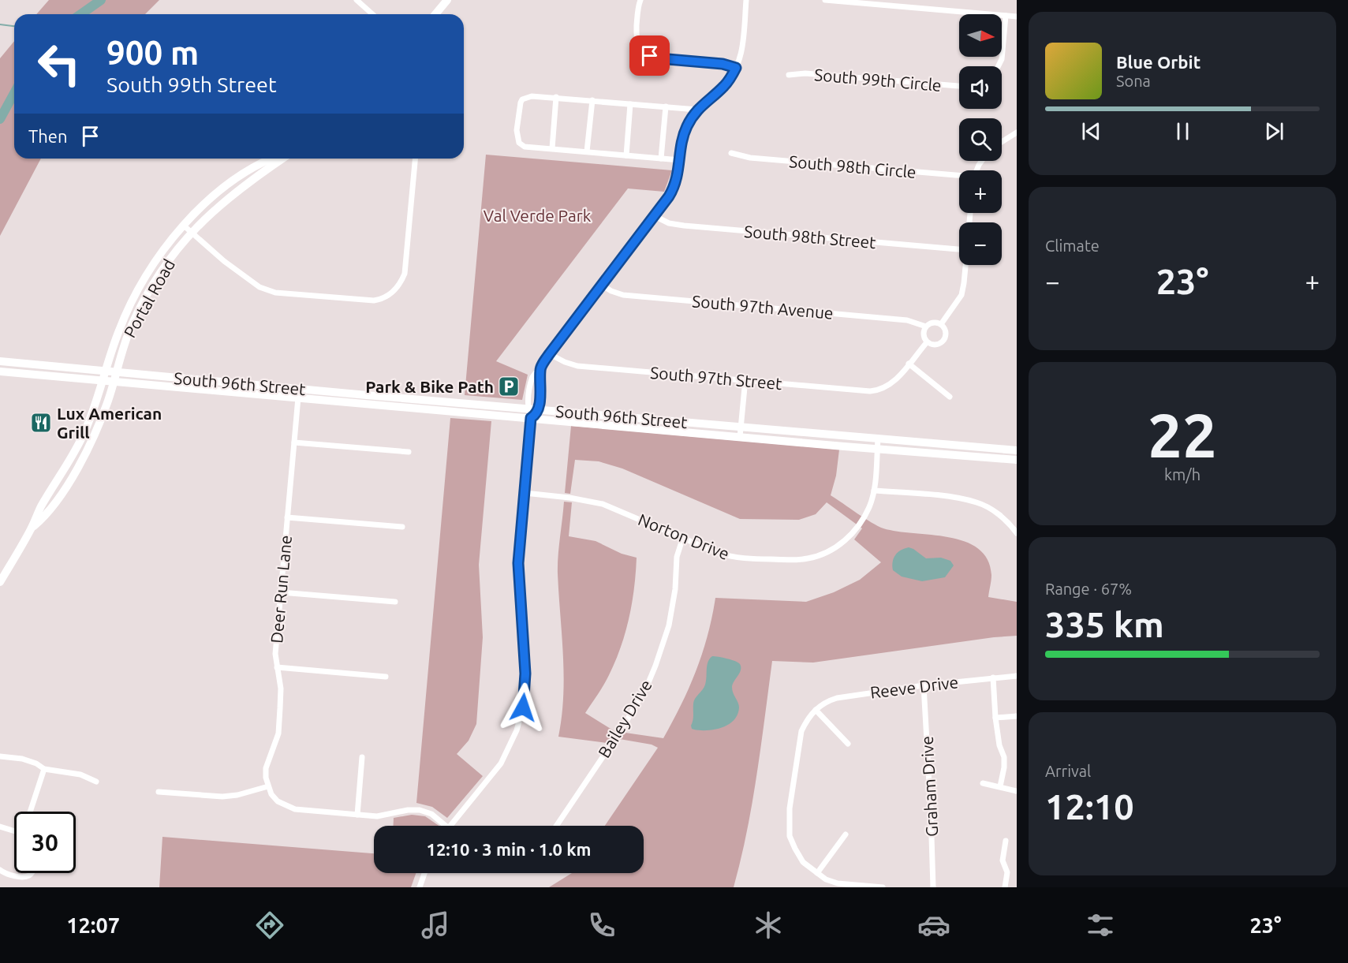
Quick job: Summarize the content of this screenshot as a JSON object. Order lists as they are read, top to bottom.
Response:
{
  "streets": {
    "main road": ["Portal Road", "South 96th Street"],
    "street": [
      "South 99th Circle",
      "South 98th Circle",
      "South 98th Street",
      "South 97th Avenue",
      "South 97th Street",
      "Norton Drive",
      "Deer Run Lane",
      "Reeve Drive",
      "Bailey Drive",
      "Graham Drive"
    ]
  },
  "crossings": [
    ["Portal Road", "South 96th Street"],
    ["South 96th Street", "Norton Drive"],
    ["South 96th Street", "Deer Run Lane"],
    ["Norton Drive", "Bailey Drive"],
    ["Reeve Drive", "Graham Drive"]
  ],
  "parks": ["Val Verde Park"],
  "places": {
    "parking": ["Park & Bike Path"],
    "restaurant": ["Lux American Grill"]
  },
  "north": "right",
  "page": {
    "map_buttons": ["+", "−"],
    "turn": ["900 m", "South 99th Street"],
    "song": ["Blue Orbit", "Sona"],
    "then": "Then",
    "tile": [
      "Climate",
      ["22", "km/h"],
      ["Range · 67%", "335 km"],
      ["Arrival", "12:10"]
    ],
    "heat": ["−", "23°", "+"],
    "limit": "30",
    "trip": "12:10 · 3 min · 1.0 km",
    "tabs": ["12:07", "23°"]
  }
}
